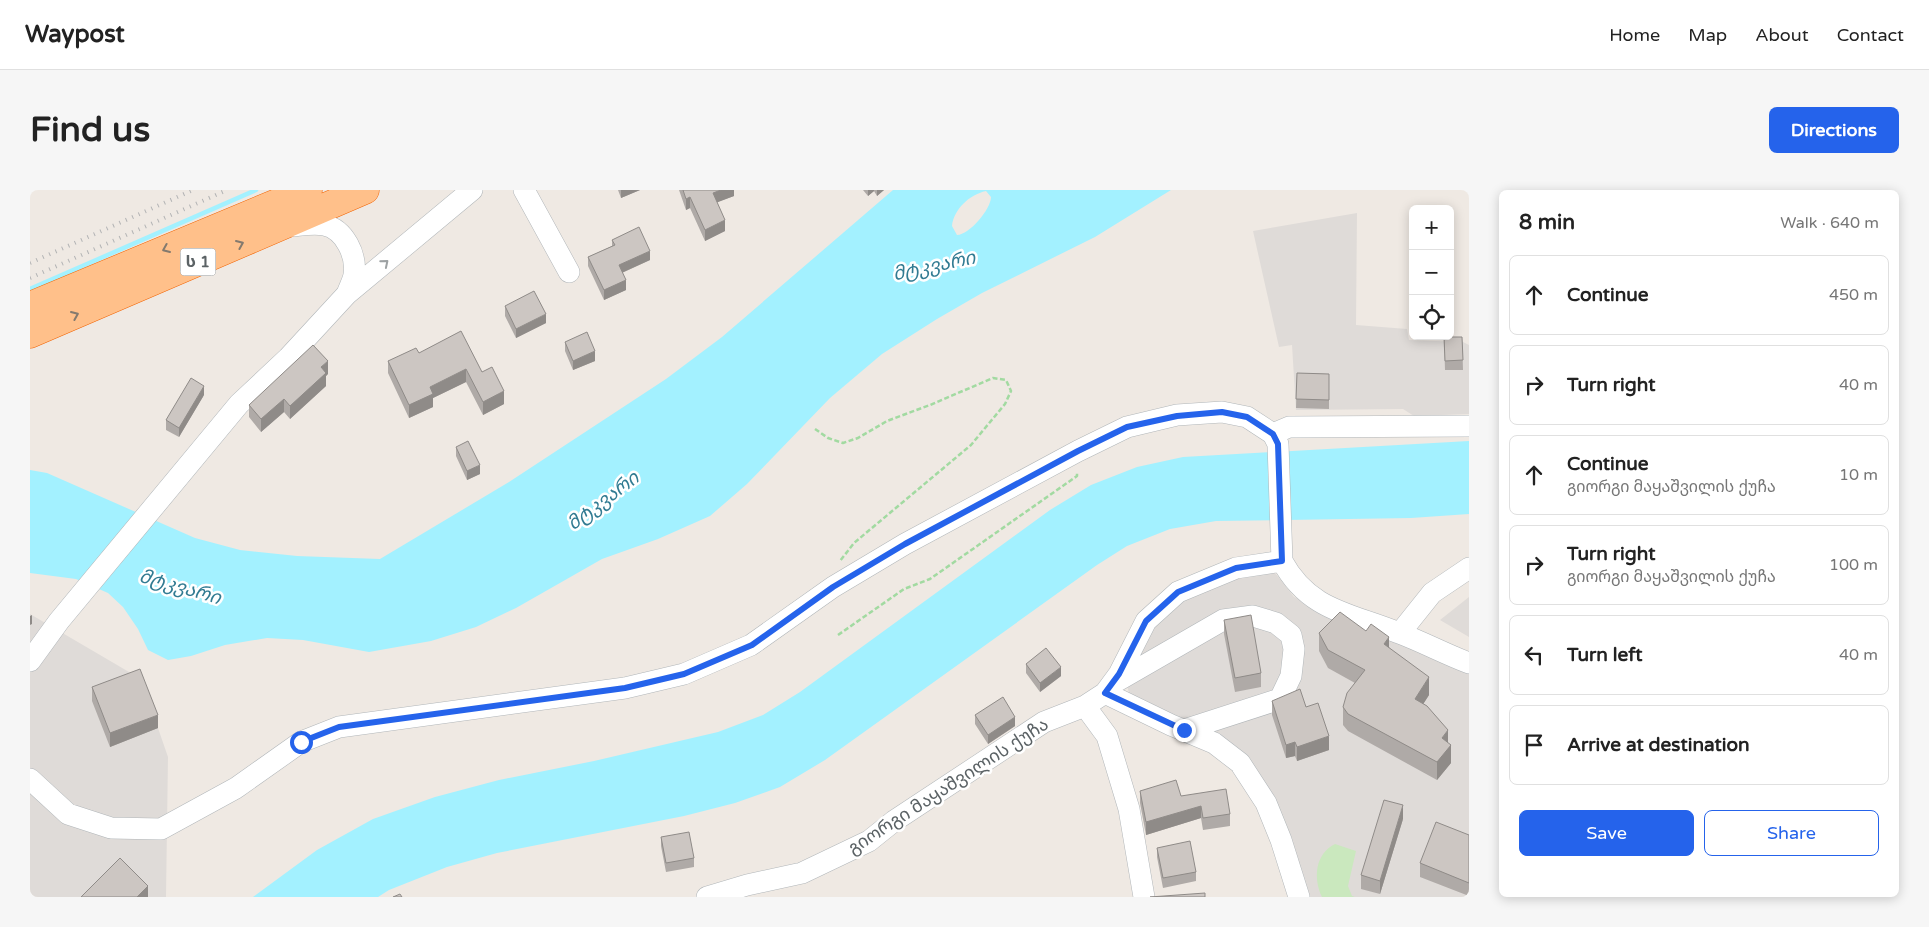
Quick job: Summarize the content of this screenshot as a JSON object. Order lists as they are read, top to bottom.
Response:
{
  "streets": {
    "highway": ["ს 1"],
    "street": ["გიორგი მაყაშვილის ქუჩა"]
  },
  "water": ["მტკვარი"],
  "page": {
    "header": "Waypost",
    "nav": [
      "Home",
      "Map",
      "About",
      "Contact"
    ],
    "buttons": [
      "Directions",
      ["Save", "Share"]
    ],
    "title": "Find us",
    "heading": ["8 min", "Walk · 640 m"],
    "map_buttons": ["+", "−"],
    "list": [
      ["Continue", "450 m"],
      ["Turn right", "40 m"],
      ["Continue", "გიორგი მაყაშვილის ქუჩა", "10 m"],
      ["Turn right", "გიორგი მაყაშვილის ქუჩა", "100 m"],
      ["Turn left", "40 m"],
      "Arrive at destination"
    ]
  }
}
